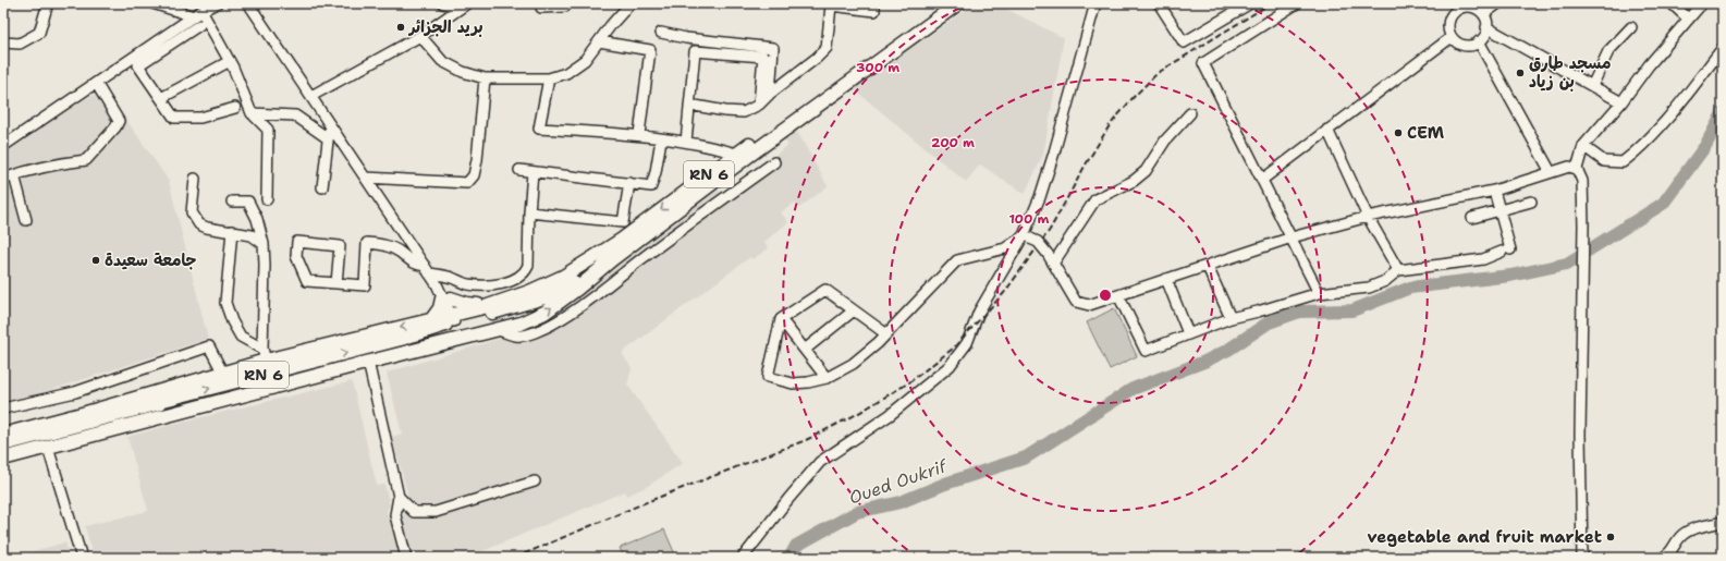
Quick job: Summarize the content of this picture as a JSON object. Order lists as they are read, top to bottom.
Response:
{
  "streets": {
    "main road": ["RN 6"]
  },
  "water": ["Oued Oukrif"],
  "places": [
    "بريد الجزائر",
    "مسجد طارق بن زياد",
    "CEM",
    "جامعة سعيدة",
    "vegetable and fruit market"
  ],
  "rings": ["300 m", "200 m", "100 m"]
}
